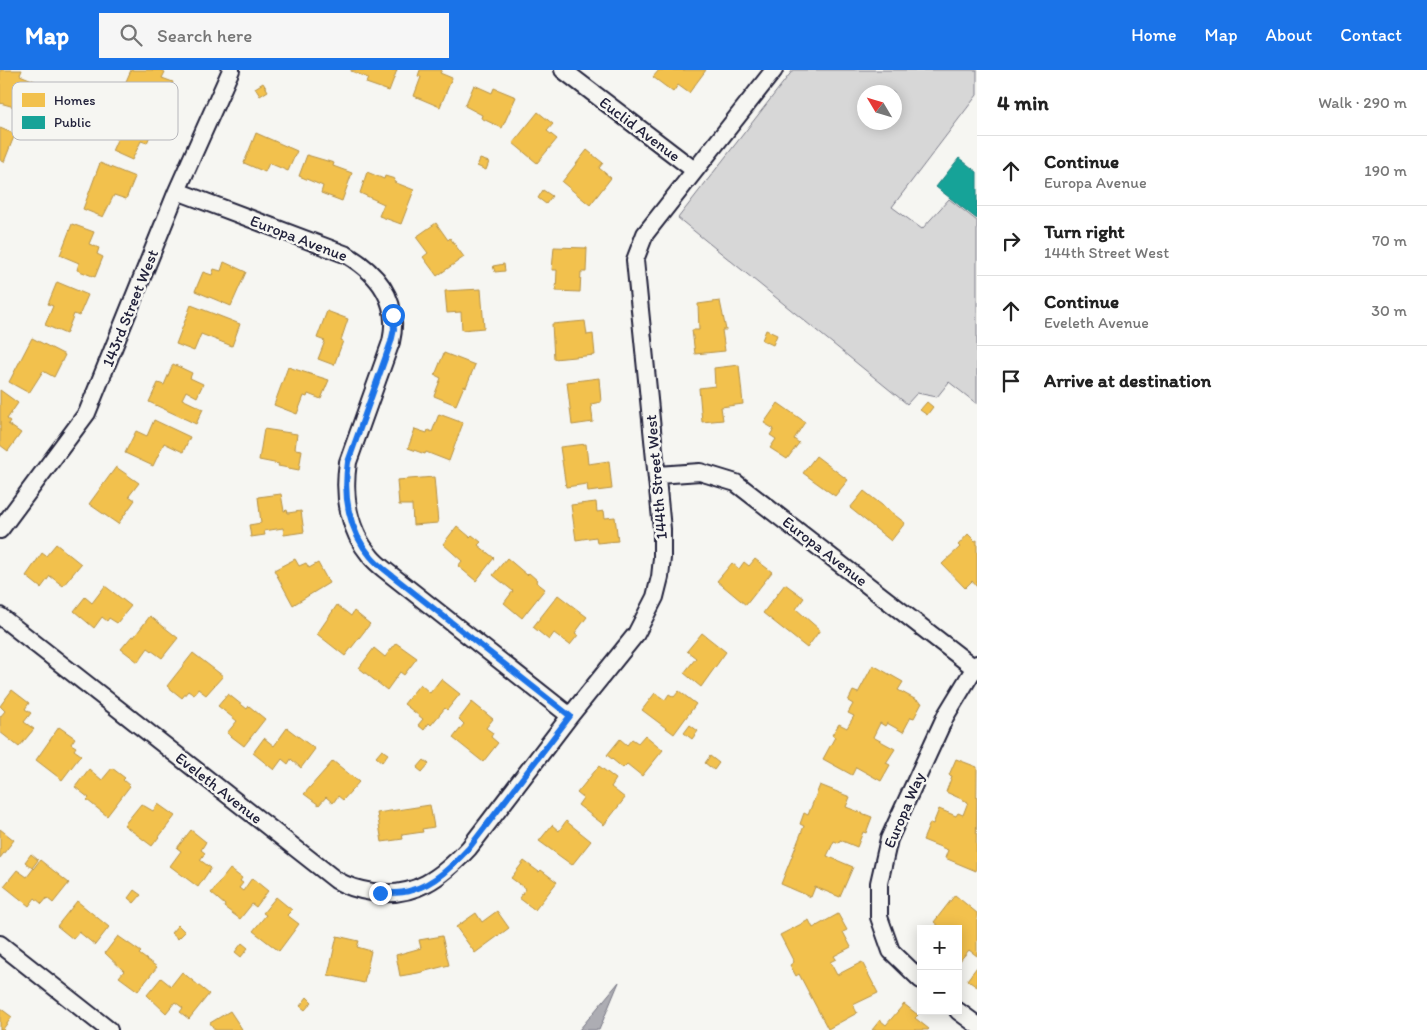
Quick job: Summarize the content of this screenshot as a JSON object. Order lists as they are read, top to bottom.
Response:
{
  "streets": {
    "street": [
      "Euclid Avenue",
      "Europa Avenue",
      "143rd Street West",
      "144th Street West",
      "Eveleth Avenue",
      "Europa Way"
    ]
  },
  "crossings": [
    ["Euclid Avenue", "144th Street West"],
    ["Europa Avenue", "143rd Street West"],
    ["Europa Avenue", "144th Street West"],
    ["Europa Avenue", "Europa Way"],
    ["144th Street West", "Eveleth Avenue"]
  ],
  "legend": ["Homes", "Public"],
  "north": "top left",
  "page": {
    "header": "Map",
    "search": "Search here",
    "nav": [
      "Home",
      "Map",
      "About",
      "Contact"
    ],
    "heading": ["4 min", "Walk · 290 m"],
    "list": [
      ["Continue", "Europa Avenue", "190 m"],
      ["Turn right", "144th Street West", "70 m"],
      ["Continue", "Eveleth Avenue", "30 m"],
      "Arrive at destination"
    ],
    "map_buttons": ["+", "−"]
  }
}
